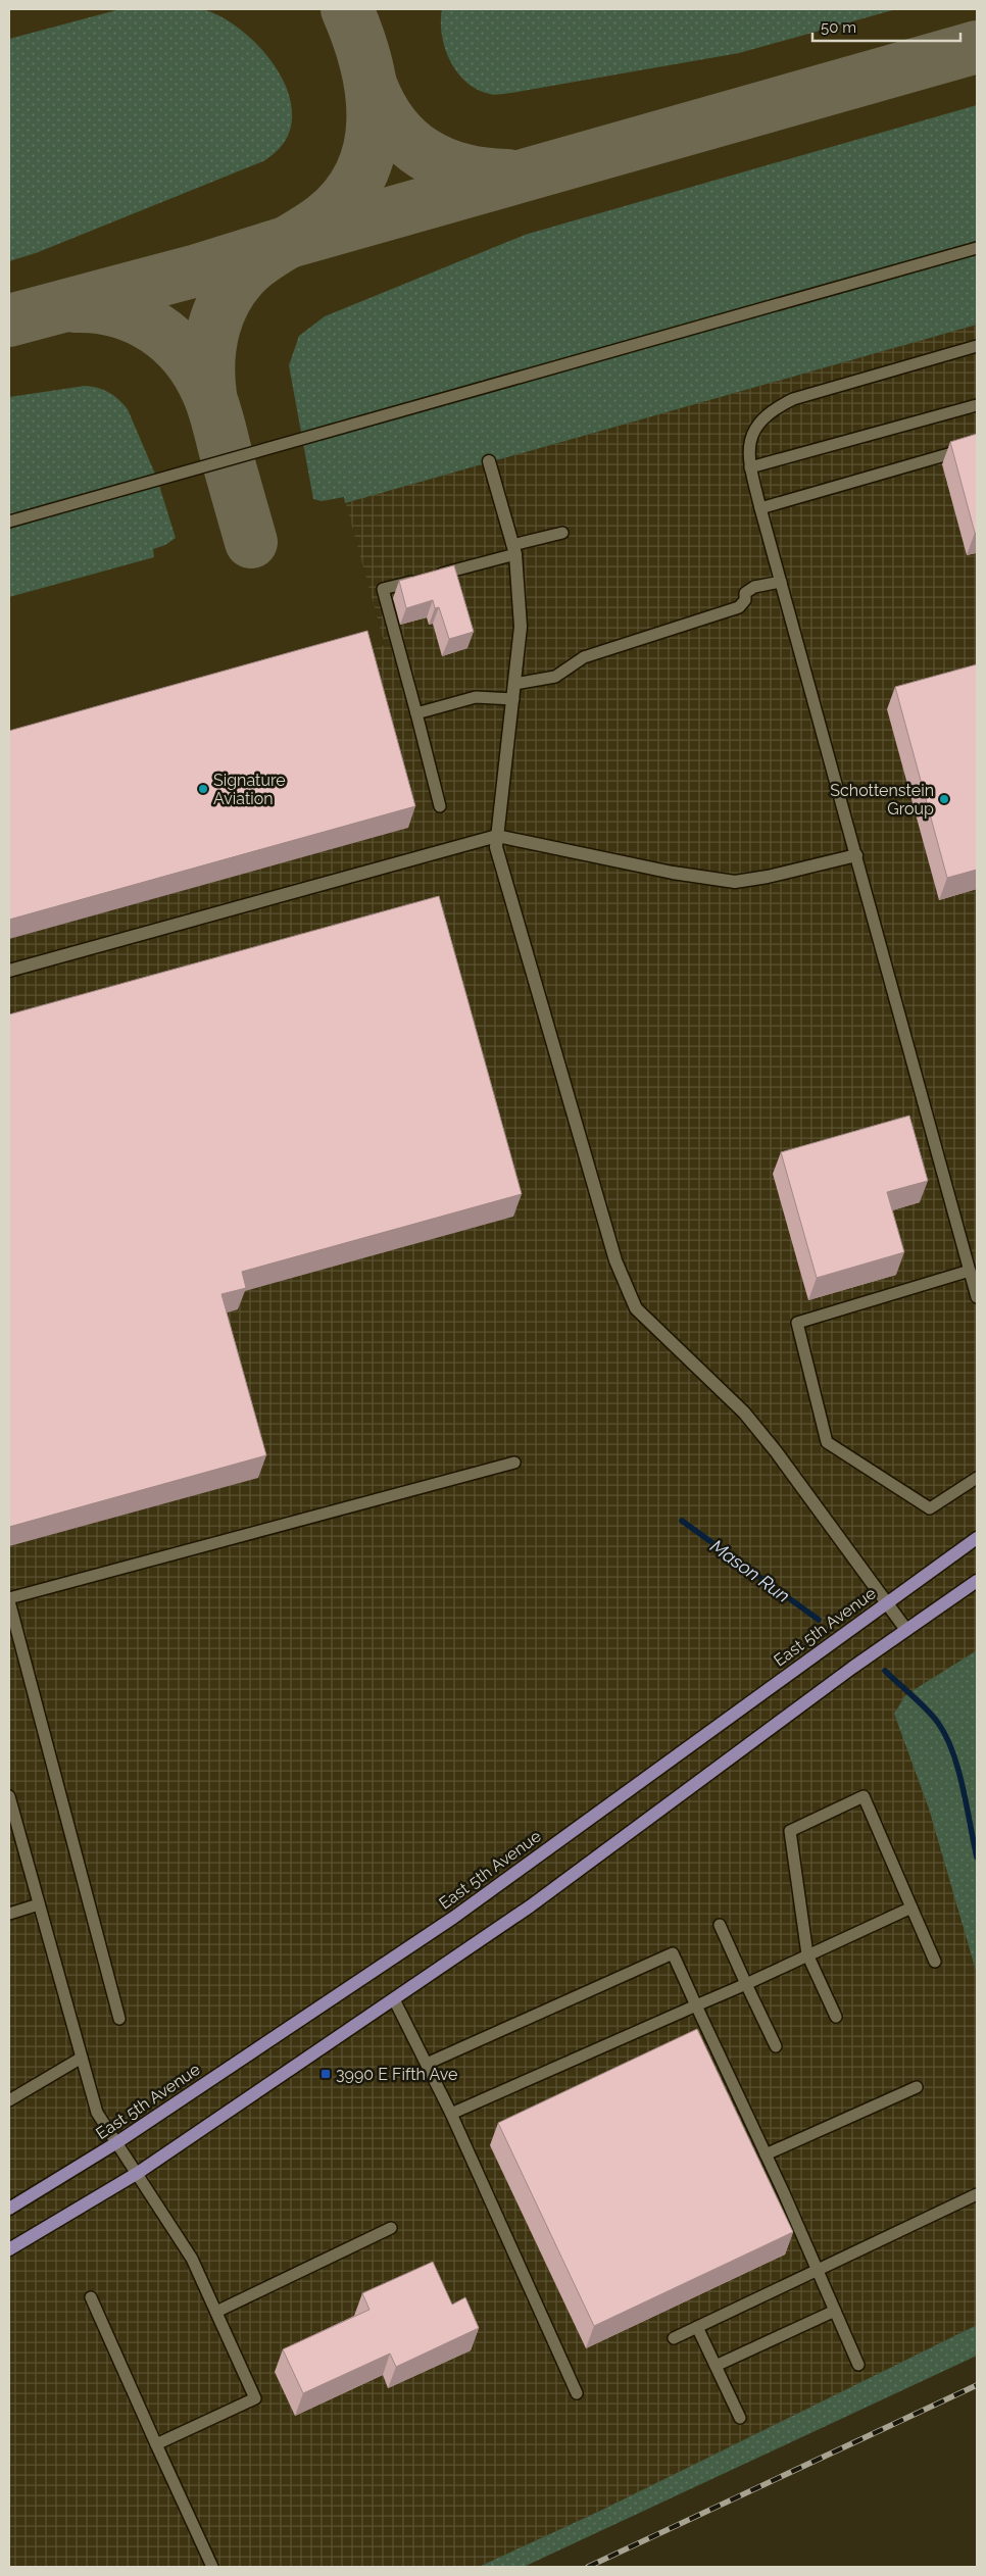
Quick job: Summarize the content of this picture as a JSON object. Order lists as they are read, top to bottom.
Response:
{
  "streets": {
    "main road": ["East 5th Avenue"]
  },
  "water": ["Mason Run"],
  "places": {
    "other": ["Signature Aviation", "Schottenstein Group"],
    "transit": ["3990 E Fifth Ave"]
  },
  "scale_bar": "50 m"
}
